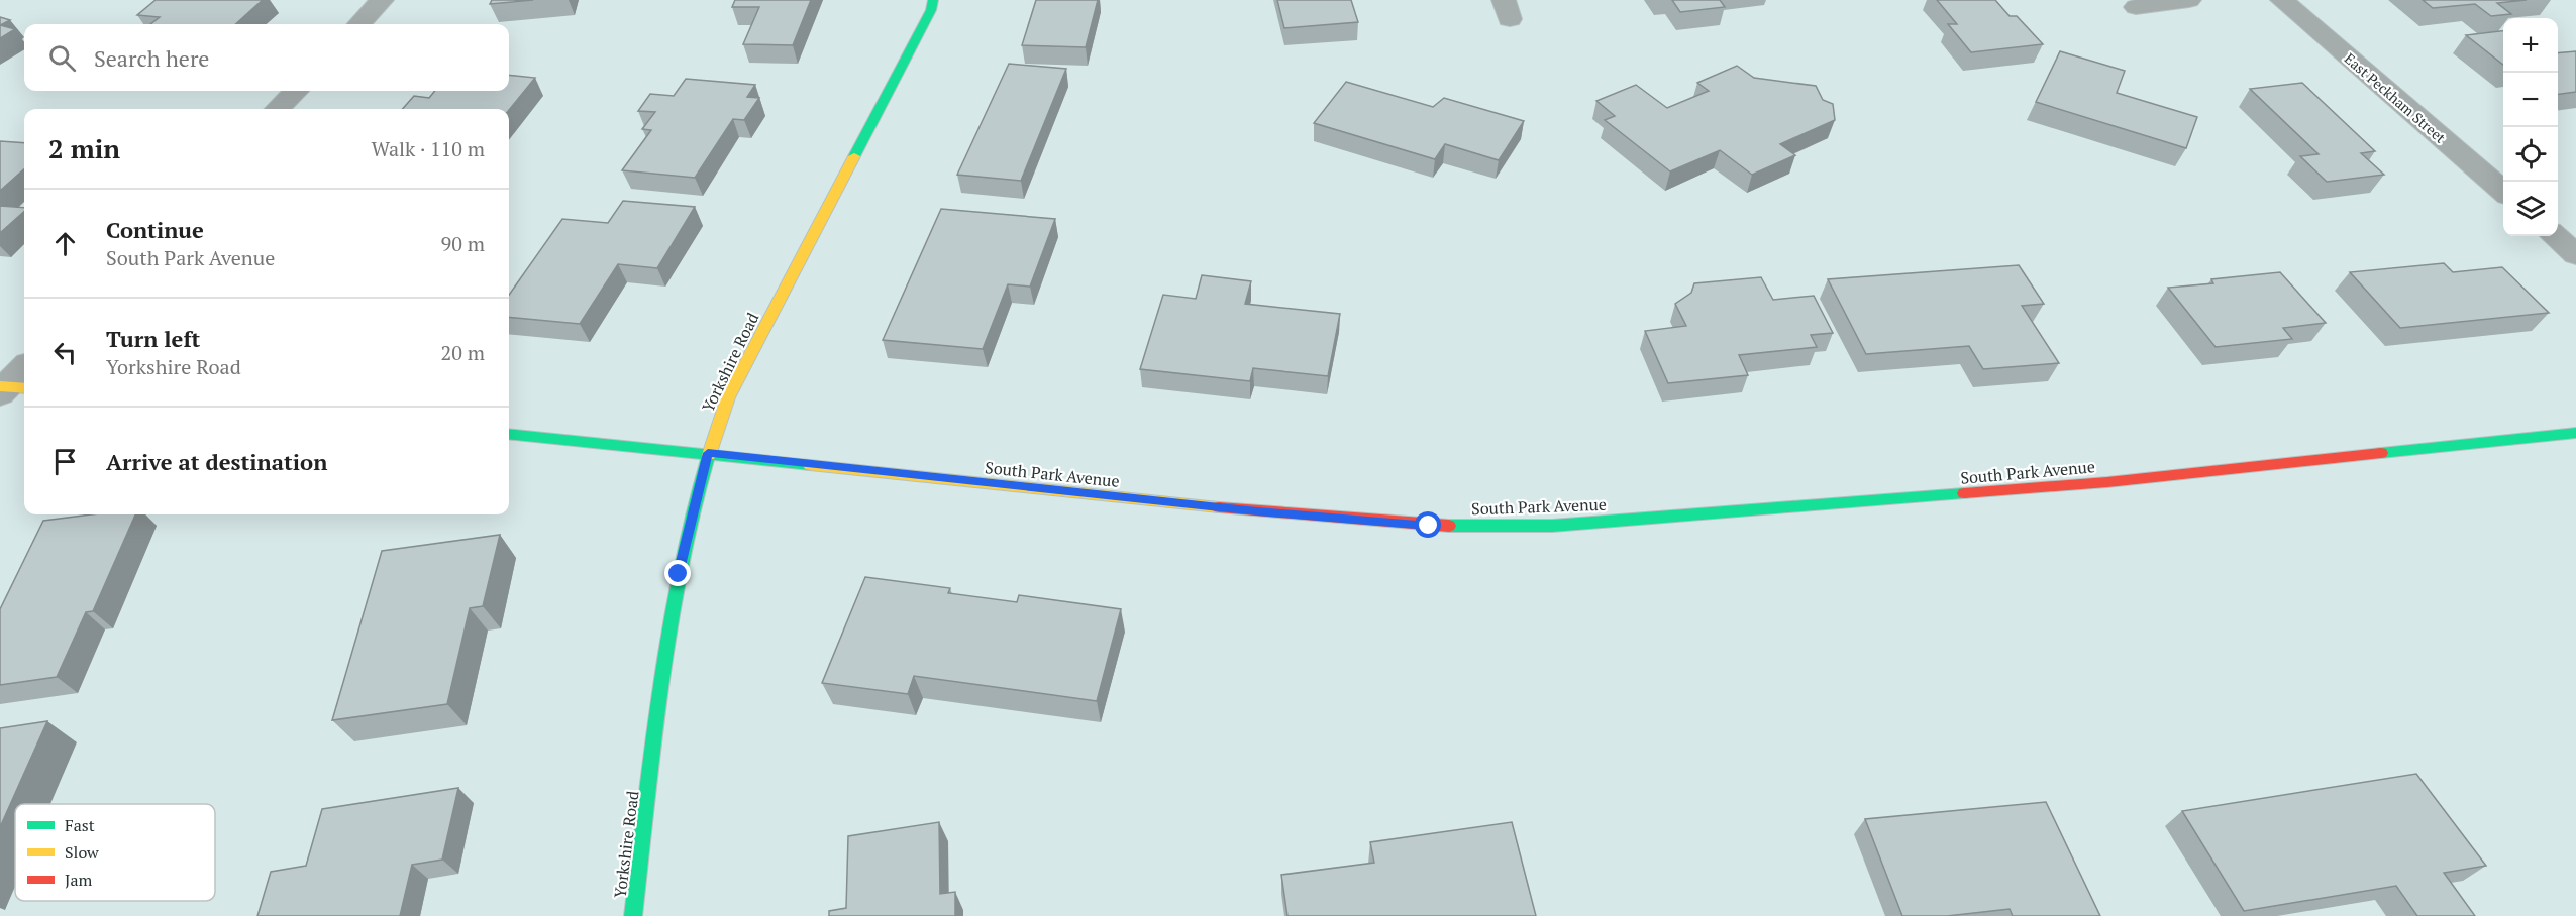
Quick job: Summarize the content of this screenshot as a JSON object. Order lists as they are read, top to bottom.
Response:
{
  "streets": {
    "main road": ["Yorkshire Road", "South Park Avenue"],
    "street": ["East Peckham Street"]
  },
  "crossings": [
    ["Yorkshire Road", "South Park Avenue"]
  ],
  "legend": ["Fast", "Slow", "Jam"],
  "page": {
    "map_buttons": ["+", "−"],
    "search": "Search here",
    "heading": ["2 min", "Walk · 110 m"],
    "list": [
      ["Continue", "South Park Avenue", "90 m"],
      ["Turn left", "Yorkshire Road", "20 m"],
      "Arrive at destination"
    ]
  }
}
